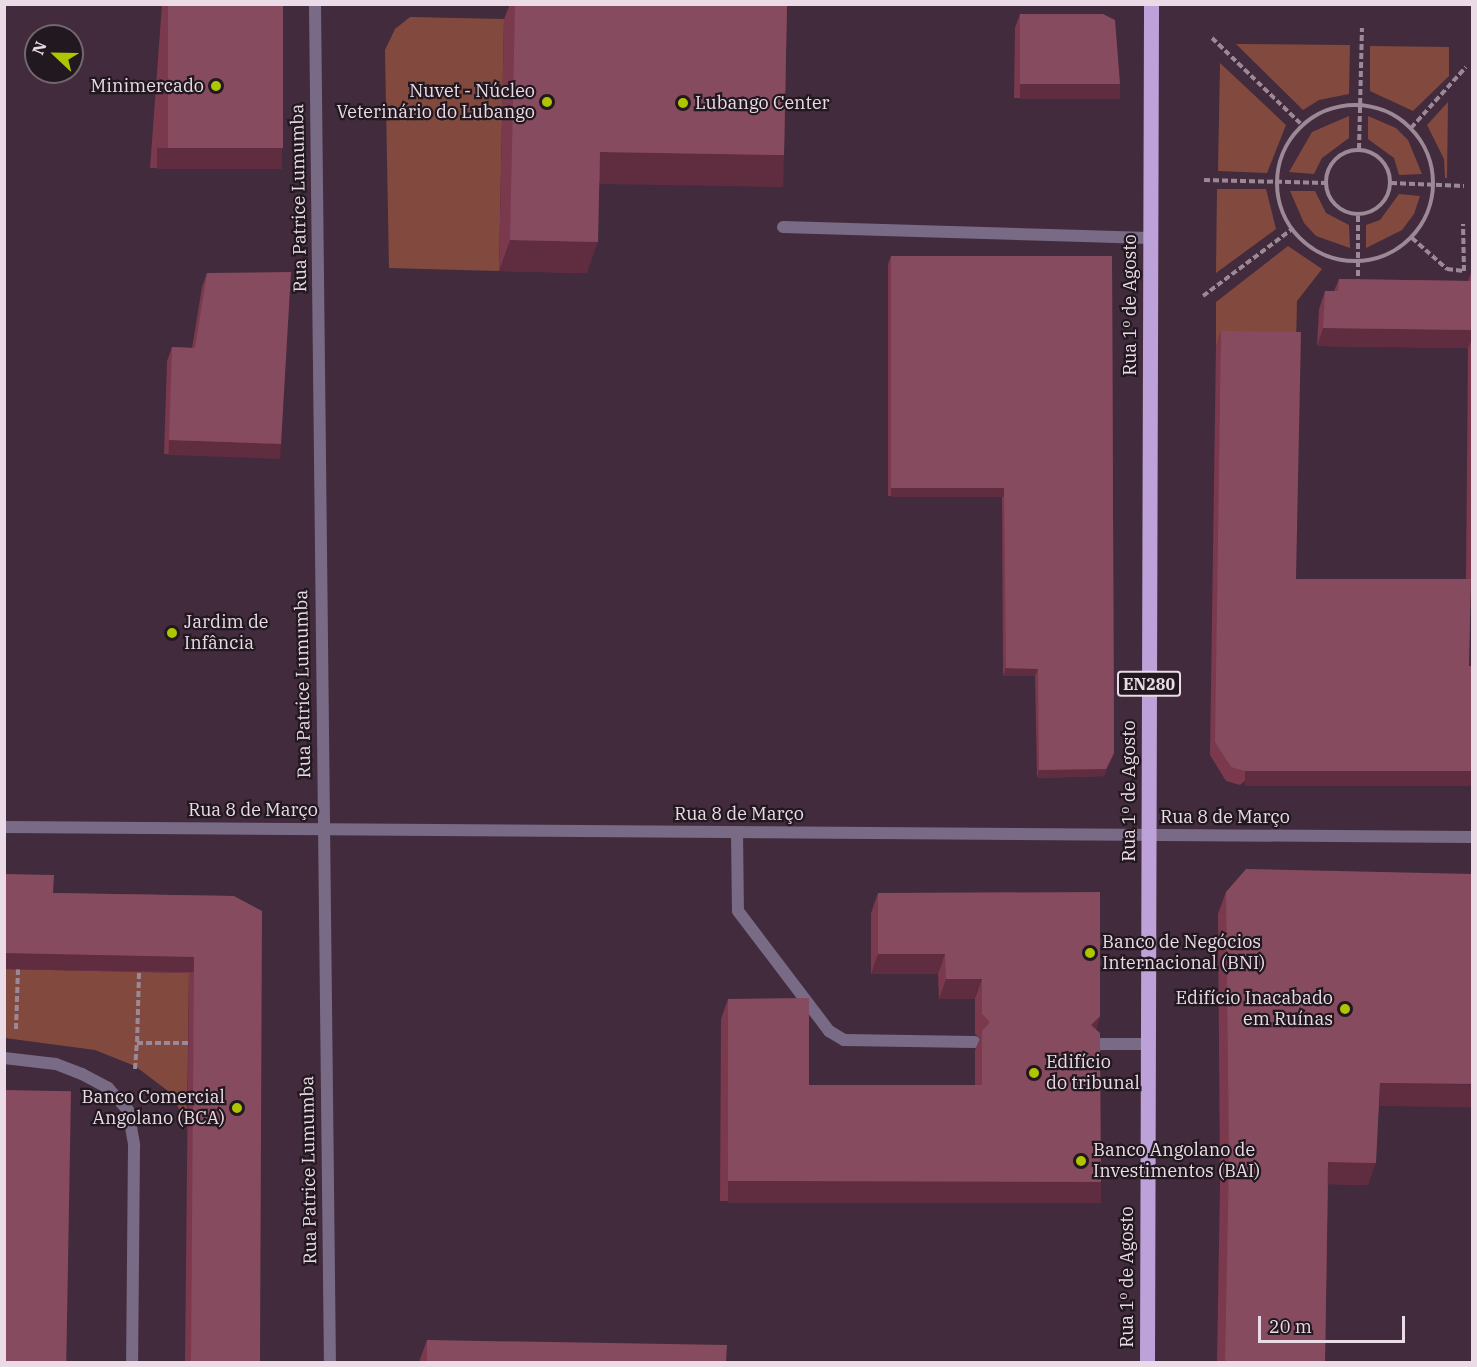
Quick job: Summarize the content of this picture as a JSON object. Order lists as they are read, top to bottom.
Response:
{
  "streets": {
    "main road": ["Rua 1º de Agosto", "EN280"],
    "street": ["Rua Patrice Lumumba", "Rua 8 de Março"]
  },
  "crossings": [
    ["Rua Patrice Lumumba", "Rua 8 de Março"],
    ["Rua 1º de Agosto", "Rua 8 de Março"]
  ],
  "places": [
    "Minimercado",
    "Nuvet - Núcleo Veterinário do Lubango",
    "Lubango Center",
    "Jardim de Infância",
    "Banco de Negócios Internacional (BNI)",
    "Edifício Inacabado em Ruínas",
    "Edifício do tribunal",
    "Banco Comercial Angolano (BCA)",
    "Banco Angolano de Investimentos (BAI)"
  ],
  "scale_bar": "20 m",
  "north": "left"
}
